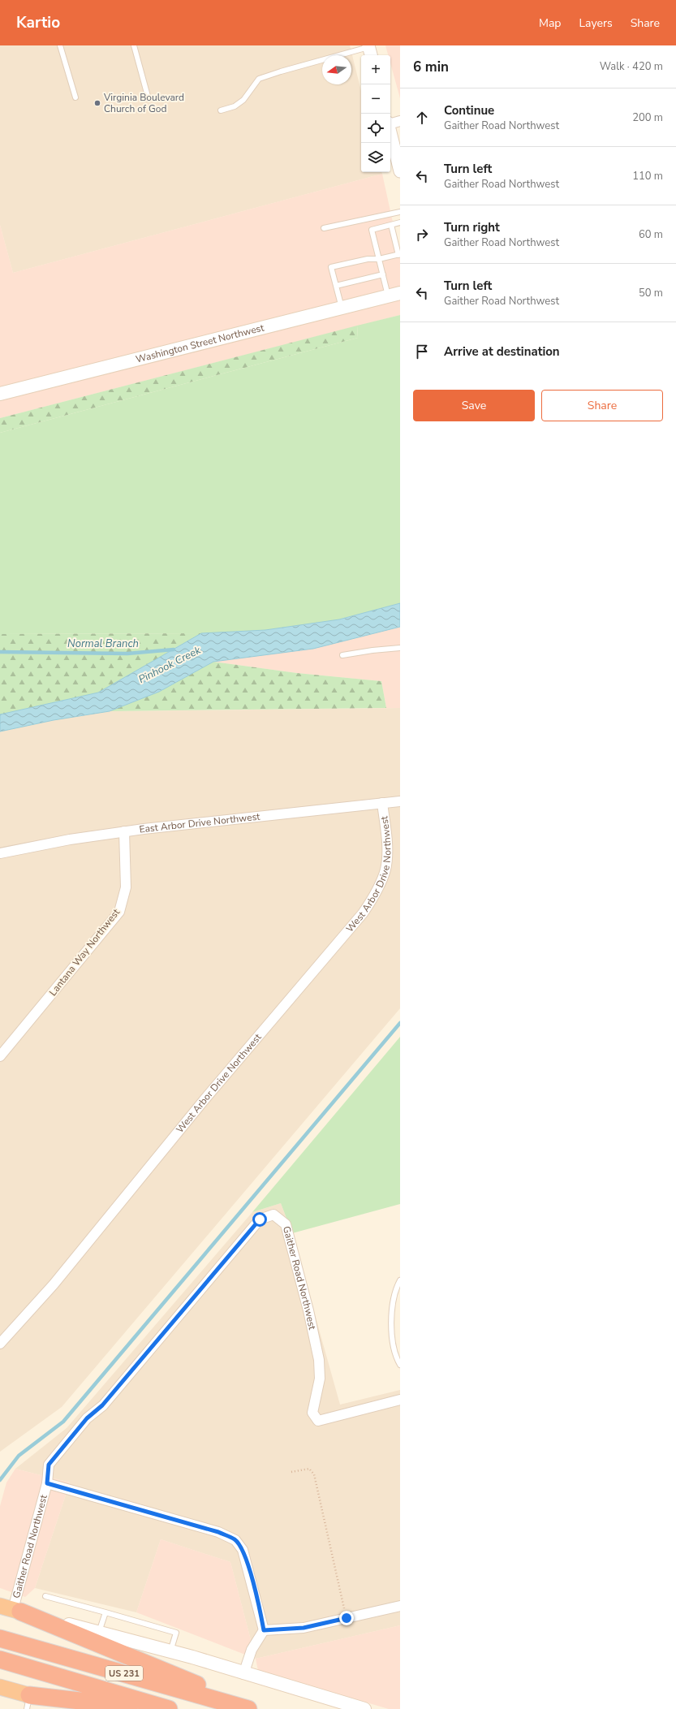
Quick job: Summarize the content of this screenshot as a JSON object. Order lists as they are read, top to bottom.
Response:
{
  "streets": {
    "highway": ["US 231"],
    "main road": ["Washington Street Northwest"],
    "street": [
      "East Arbor Drive Northwest",
      "West Arbor Drive Northwest",
      "Lantana Way Northwest",
      "Gaither Road Northwest"
    ]
  },
  "crossings": [
    ["East Arbor Drive Northwest", "West Arbor Drive Northwest"],
    ["East Arbor Drive Northwest", "Lantana Way Northwest"]
  ],
  "water": ["Normal Branch", "Pinhook Creek"],
  "places": ["Virginia Boulevard Church of God"],
  "north": "left",
  "page": {
    "header": "Kartio",
    "nav": ["Map", "Layers", "Share"],
    "heading": ["6 min", "Walk · 420 m"],
    "map_buttons": ["+", "−"],
    "list": [
      ["Continue", "Gaither Road Northwest", "200 m"],
      ["Turn left", "Gaither Road Northwest", "110 m"],
      ["Turn right", "Gaither Road Northwest", "60 m"],
      ["Turn left", "Gaither Road Northwest", "50 m"],
      "Arrive at destination"
    ],
    "buttons": ["Save", "Share"]
  }
}
